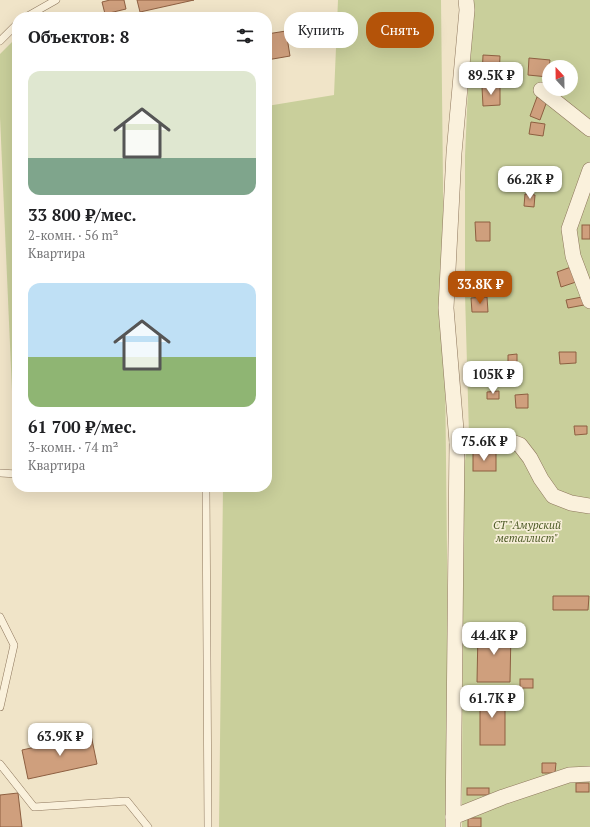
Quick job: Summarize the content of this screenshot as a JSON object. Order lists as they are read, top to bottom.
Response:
{
  "parks": ["СТ \"Амурский металлист\""],
  "north": "top",
  "page": {
    "chip": ["Купить", "Снять"],
    "heading": "Объектов: 8",
    "list": [
      {
        "name": "33 800 ₽/мес.",
        "note": "2-комн. · 56 m² · Квартира"
      },
      {
        "name": "61 700 ₽/мес.",
        "note": "3-комн. · 74 m² · Квартира"
      }
    ],
    "price": [
      "89.5K ₽",
      "66.2K ₽",
      "33.8K ₽",
      "105K ₽",
      "75.6K ₽",
      "44.4K ₽",
      "61.7K ₽",
      "63.9K ₽"
    ]
  }
}
